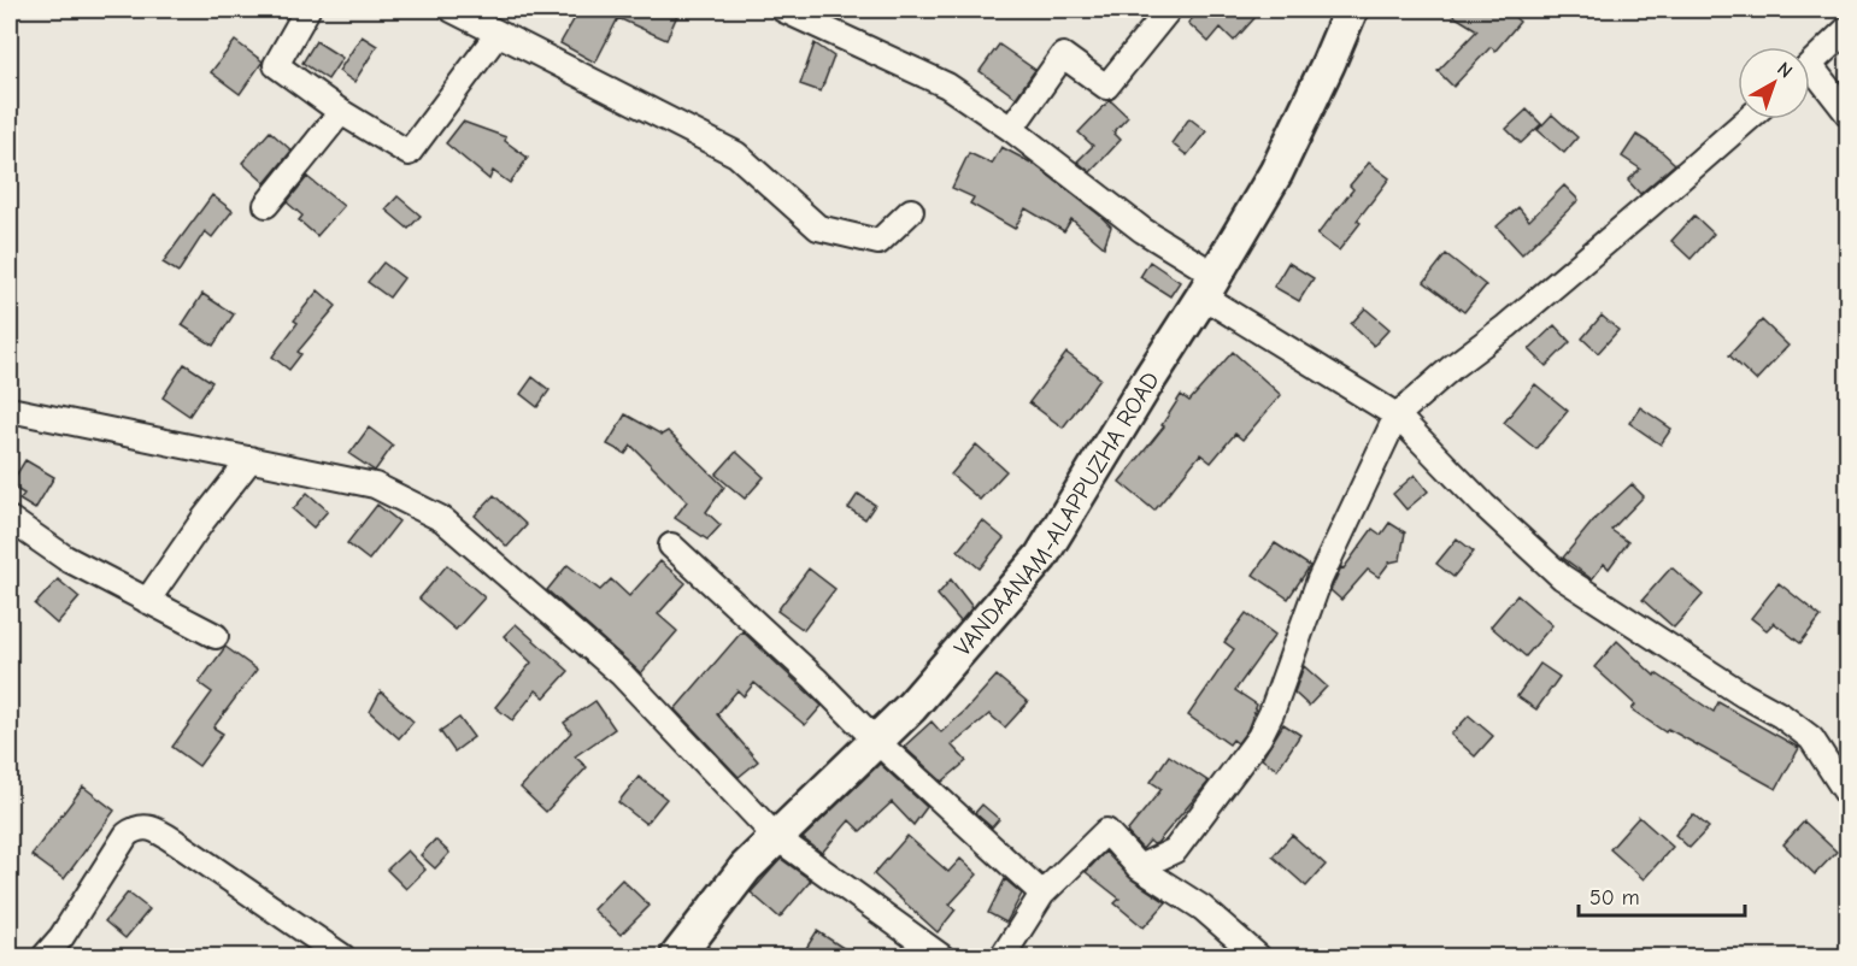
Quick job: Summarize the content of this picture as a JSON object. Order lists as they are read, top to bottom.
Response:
{
  "streets": {
    "main road": ["VANDAANAM-ALAPPUZHA ROAD"]
  },
  "scale_bar": "50 m",
  "north": "top right"
}
